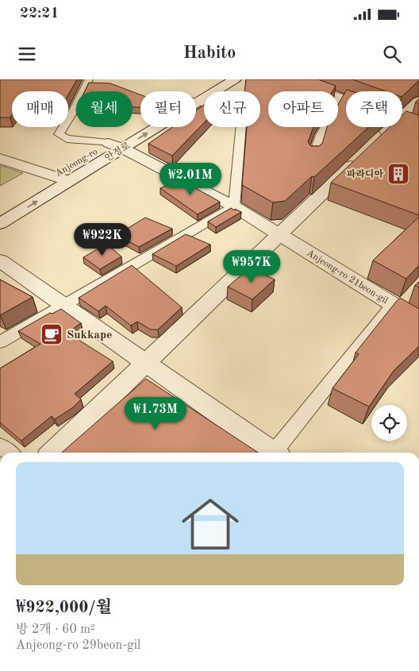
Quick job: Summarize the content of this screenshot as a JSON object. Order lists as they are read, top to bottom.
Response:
{
  "streets": {
    "street": ["안정로", "Anjeong-ro", "Anjeong-ro 21beon-gil"]
  },
  "crossings": [
    ["안정로", "Anjeong-ro"],
    ["안정로", "Anjeong-ro 21beon-gil"],
    ["Anjeong-ro", "Anjeong-ro 21beon-gil"]
  ],
  "places": {
    "building": ["파라디아"],
    "cafe": ["Sukkape"]
  },
  "page": {
    "status": "22:21",
    "header": "Habito",
    "chip": [
      "매매",
      "월세",
      "필터",
      "신규",
      "아파트",
      "주택"
    ],
    "price": [
      "₩2.01M",
      "₩922K",
      "₩957K",
      "₩1.73M"
    ],
    "list": [
      {
        "name": "₩922,000/월",
        "note": "방 2개 · 60 m² · Anjeong-ro 29beon-gil"
      }
    ]
  }
}
